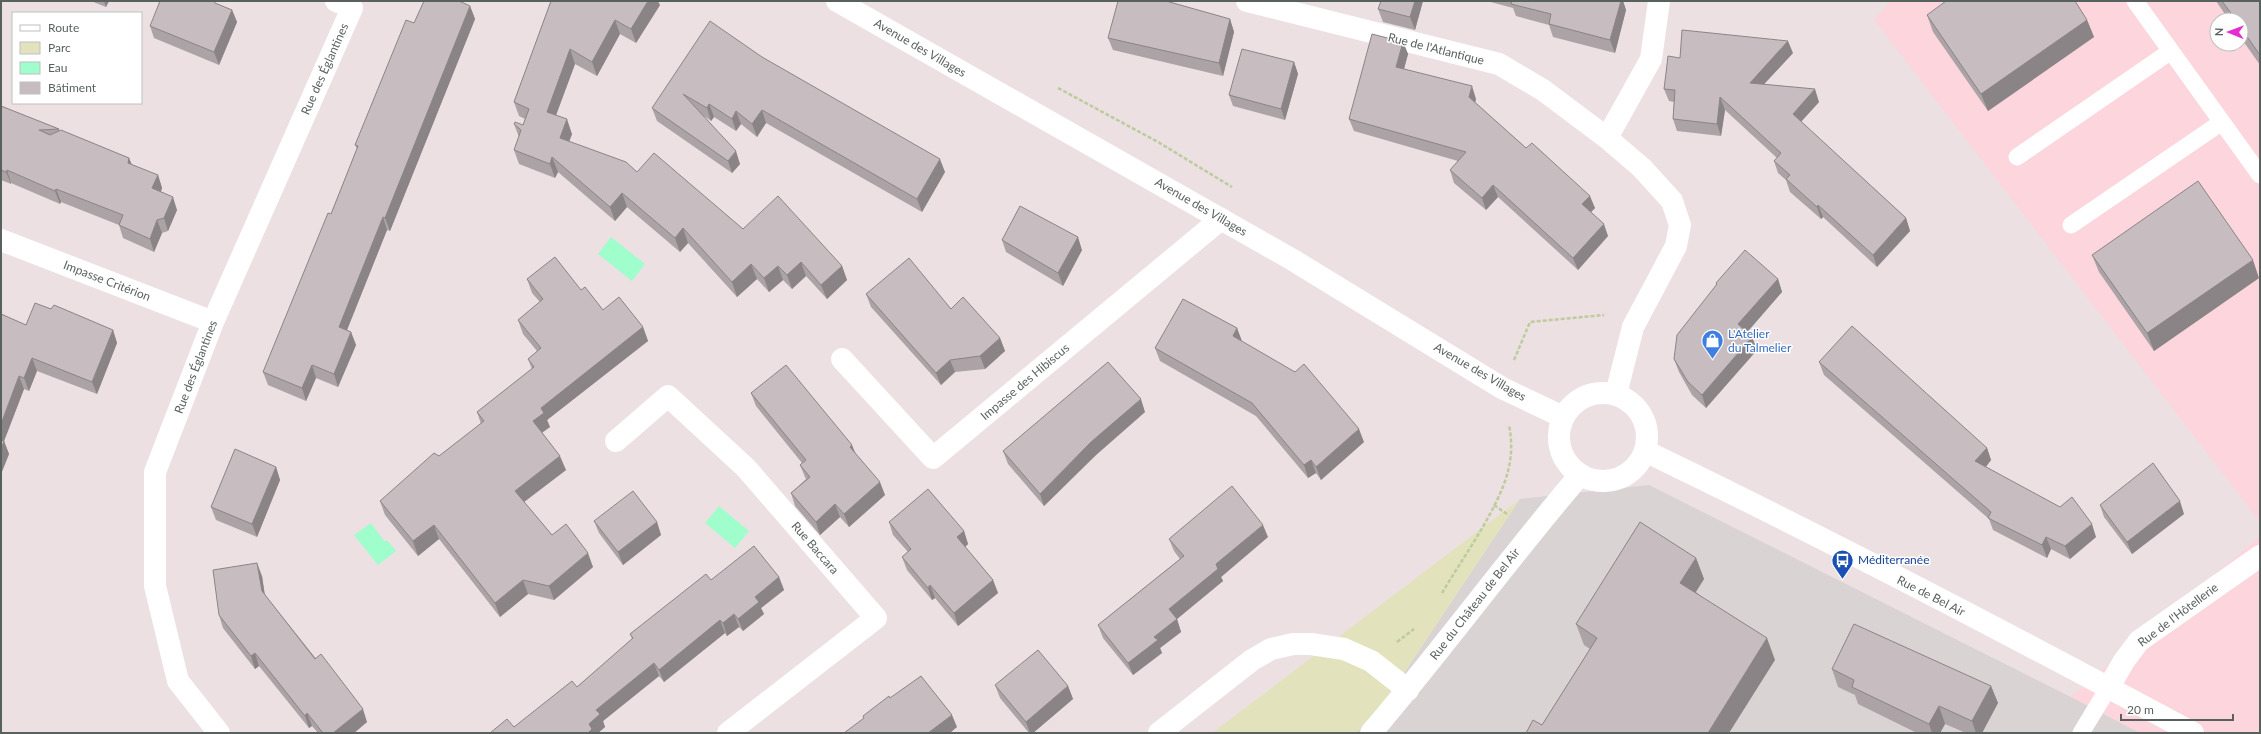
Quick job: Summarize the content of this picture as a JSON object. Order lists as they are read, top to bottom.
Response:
{
  "streets": {
    "street": [
      "Avenue des Villages",
      "Rue de l'Atlantique",
      "Rue des Églantines",
      "Impasse Critérion",
      "Impasse des Hibiscus",
      "Rue Baccara",
      "Rue de Bel Air",
      "Rue du Château de Bel Air",
      "Rue de l'Hôtellerie"
    ]
  },
  "crossings": [
    ["Avenue des Villages", "Rue de l'Atlantique"],
    ["Avenue des Villages", "Impasse des Hibiscus"],
    ["Avenue des Villages", "Rue de Bel Air"],
    ["Avenue des Villages", "Rue du Château de Bel Air"],
    ["Rue de l'Atlantique", "Rue de Bel Air"],
    ["Rue de l'Atlantique", "Rue du Château de Bel Air"],
    ["Rue des Églantines", "Impasse Critérion"],
    ["Rue de Bel Air", "Rue du Château de Bel Air"],
    ["Rue de Bel Air", "Rue de l'Hôtellerie"]
  ],
  "places": {
    "shop": ["L'Atelier du Talmelier"],
    "bus stop": ["Méditerranée"]
  },
  "legend": [
    "Route",
    "Parc",
    "Eau",
    "Bâtiment"
  ],
  "scale_bar": "20 m",
  "north": "left"
}
